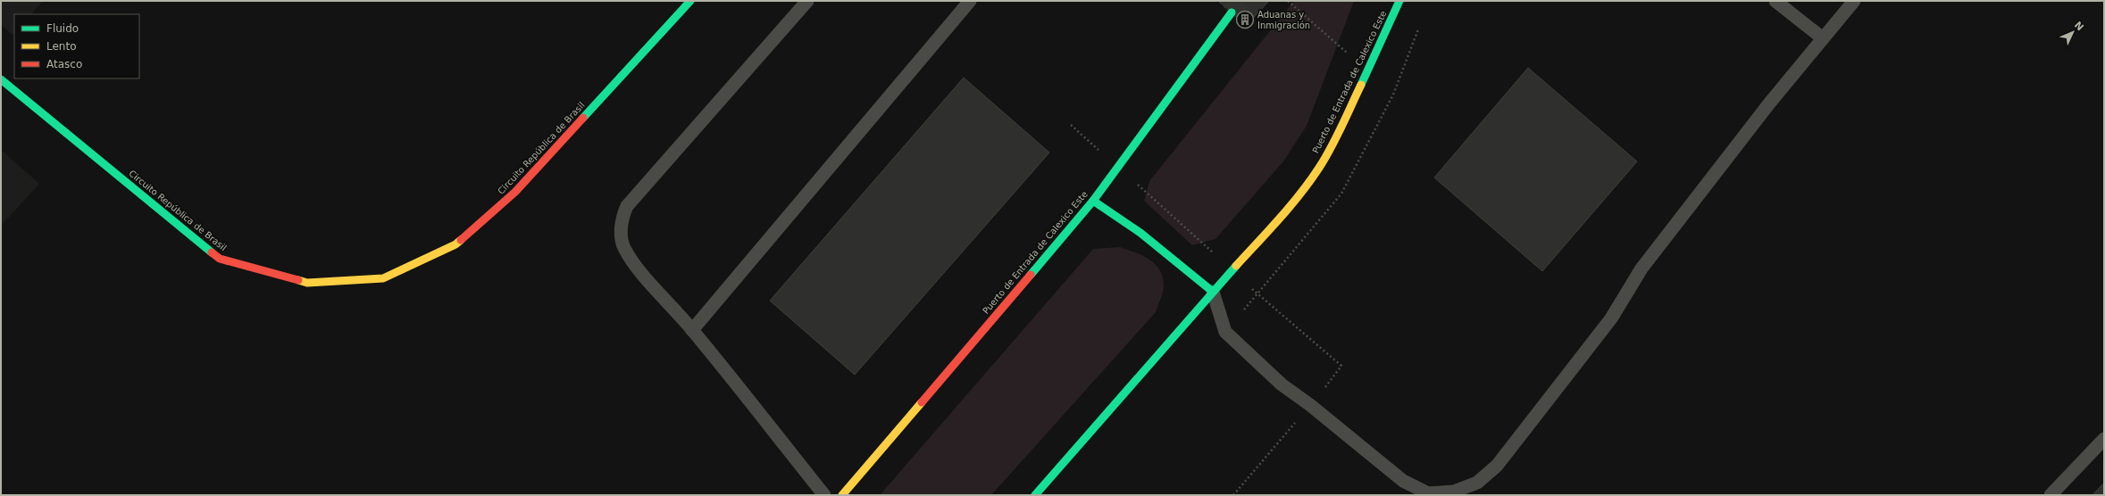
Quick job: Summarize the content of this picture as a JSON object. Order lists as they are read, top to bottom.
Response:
{
  "streets": {
    "main road": ["Puerto de Entrada de Calexico Este", "Circuito República de Brasil"]
  },
  "places": {
    "building": ["Aduanas y Inmigración"]
  },
  "legend": ["Fluido", "Lento", "Atasco"],
  "north": "top right"
}
